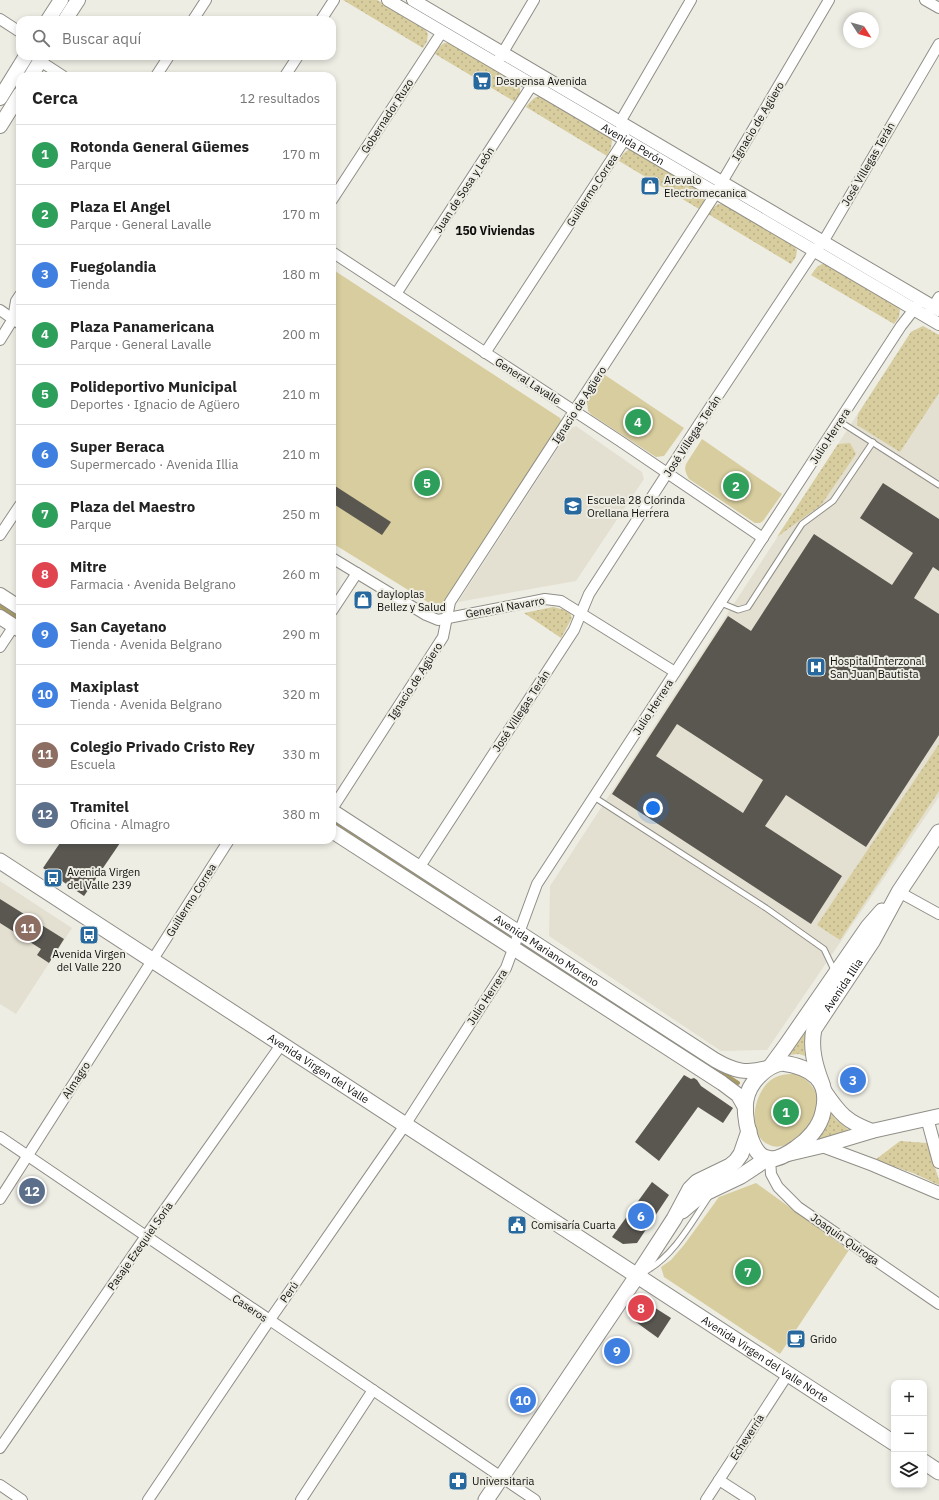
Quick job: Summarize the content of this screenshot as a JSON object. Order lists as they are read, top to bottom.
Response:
{
  "streets": {
    "main road": [
      "Avenida Mariano Moreno",
      "Avenida Illia",
      "Avenida Virgen del Valle",
      "Avenida Virgen del Valle Norte"
    ],
    "street": [
      "Gobernador Ruzo",
      "Ignacio de Agüero",
      "Avenida Perón",
      "José Villegas Terán",
      "Juan de Sosa y León",
      "Guillermo Correa",
      "General Lavalle",
      "Julio Herrera",
      "General Navarro",
      "Almagro",
      "Joaquín Quiroga",
      "Pasaje Ezequiel Soria",
      "Perú",
      "Caseros",
      "Echeverría"
    ]
  },
  "crossings": [
    ["Gobernador Ruzo", "Avenida Perón"],
    ["Ignacio de Agüero", "Avenida Perón"],
    ["Ignacio de Agüero", "General Lavalle"],
    ["Ignacio de Agüero", "General Navarro"],
    ["Avenida Perón", "José Villegas Terán"],
    ["Avenida Perón", "Juan de Sosa y León"],
    ["Avenida Perón", "Guillermo Correa"],
    ["Avenida Perón", "Julio Herrera"],
    ["José Villegas Terán", "General Lavalle"],
    ["José Villegas Terán", "General Navarro"],
    ["José Villegas Terán", "Avenida Mariano Moreno"],
    ["Juan de Sosa y León", "General Lavalle"],
    ["Guillermo Correa", "General Lavalle"],
    ["Guillermo Correa", "Avenida Virgen del Valle"],
    ["Guillermo Correa", "Almagro"],
    ["General Lavalle", "Julio Herrera"],
    ["Julio Herrera", "General Navarro"],
    ["Julio Herrera", "Avenida Mariano Moreno"],
    ["Julio Herrera", "Avenida Virgen del Valle"],
    ["Julio Herrera", "Perú"],
    ["Avenida Mariano Moreno", "Avenida Illia"],
    ["Avenida Mariano Moreno", "Joaquín Quiroga"],
    ["Avenida Illia", "Joaquín Quiroga"],
    ["Avenida Virgen del Valle", "Almagro"],
    ["Avenida Virgen del Valle", "Pasaje Ezequiel Soria"],
    ["Avenida Virgen del Valle", "Perú"],
    ["Avenida Virgen del Valle", "Avenida Virgen del Valle Norte"],
    ["Almagro", "Caseros"],
    ["Pasaje Ezequiel Soria", "Caseros"],
    ["Perú", "Caseros"],
    ["Avenida Virgen del Valle Norte", "Echeverría"]
  ],
  "districts": ["150 Viviendas"],
  "places": {
    "supermarket": ["Despensa Avenida"],
    "shop": ["Arevalo Electromecanica", "dayloplas Bellez y Salud"],
    "school or university": ["Escuela 28 Clorinda Orellana Herrera"],
    "hospital": ["Hospital Interzonal San Juan Bautista"],
    "bus stop": ["Avenida Virgen del Valle 239", "Avenida Virgen del Valle 220"],
    "public building": ["Comisaría Cuarta"],
    "cafe": ["Grido"],
    "pharmacy": ["Universitaria"]
  },
  "north": "bottom right",
  "page": {
    "search": "Buscar aquí",
    "heading": ["Cerca", "12 resultados"],
    "list": [
      {
        "mark": "1",
        "name": "Rotonda General Güemes",
        "note": "Parque",
        "value": "170 m"
      },
      {
        "mark": "2",
        "name": "Plaza El Angel",
        "note": "Parque · General Lavalle",
        "value": "170 m"
      },
      {
        "mark": "3",
        "name": "Fuegolandia",
        "note": "Tienda",
        "value": "180 m"
      },
      {
        "mark": "4",
        "name": "Plaza Panamericana",
        "note": "Parque · General Lavalle",
        "value": "200 m"
      },
      {
        "mark": "5",
        "name": "Polideportivo Municipal",
        "note": "Deportes · Ignacio de Agüero",
        "value": "210 m"
      },
      {
        "mark": "6",
        "name": "Super Beraca",
        "note": "Supermercado · Avenida Illia",
        "value": "210 m"
      },
      {
        "mark": "7",
        "name": "Plaza del Maestro",
        "note": "Parque",
        "value": "250 m"
      },
      {
        "mark": "8",
        "name": "Mitre",
        "note": "Farmacia · Avenida Belgrano",
        "value": "260 m"
      },
      {
        "mark": "9",
        "name": "San Cayetano",
        "note": "Tienda · Avenida Belgrano",
        "value": "290 m"
      },
      {
        "mark": "10",
        "name": "Maxiplast",
        "note": "Tienda · Avenida Belgrano",
        "value": "320 m"
      },
      {
        "mark": "11",
        "name": "Colegio Privado Cristo Rey",
        "note": "Escuela",
        "value": "330 m"
      },
      {
        "mark": "12",
        "name": "Tramitel",
        "note": "Oficina · Almagro",
        "value": "380 m"
      }
    ],
    "pins": [
      "4",
      "5",
      "2",
      "11",
      "3",
      "1",
      "12",
      "6",
      "7",
      "8",
      "9",
      "10"
    ],
    "map_buttons": ["+", "−"]
  }
}
